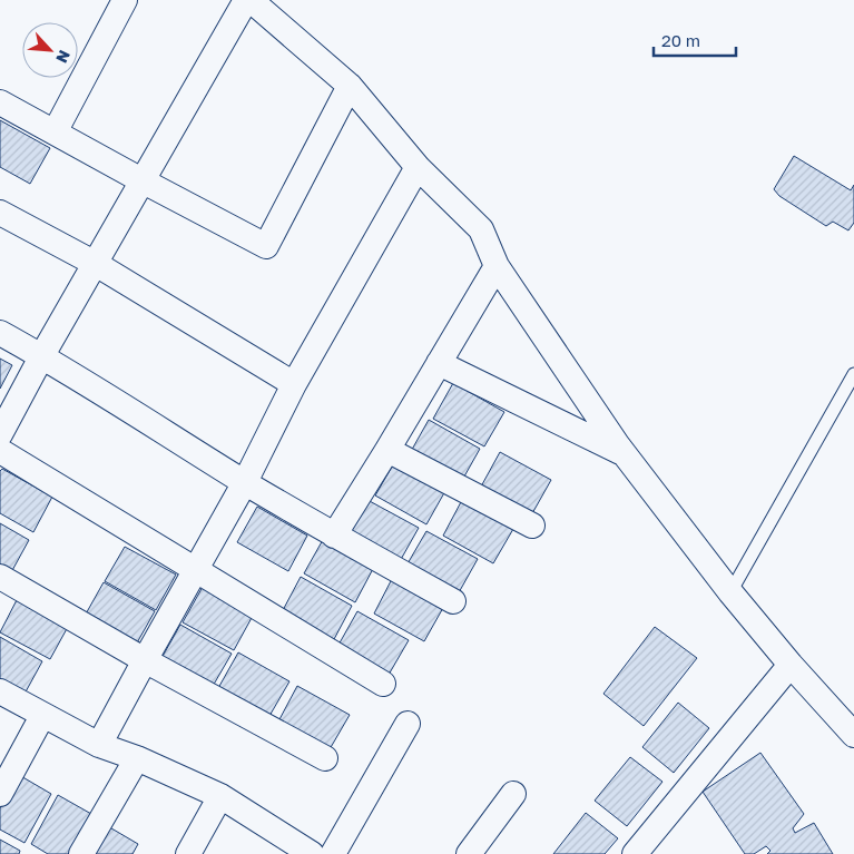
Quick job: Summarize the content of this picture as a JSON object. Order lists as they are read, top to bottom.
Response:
{
  "scale_bar": "20 m",
  "north": "bottom right"
}
